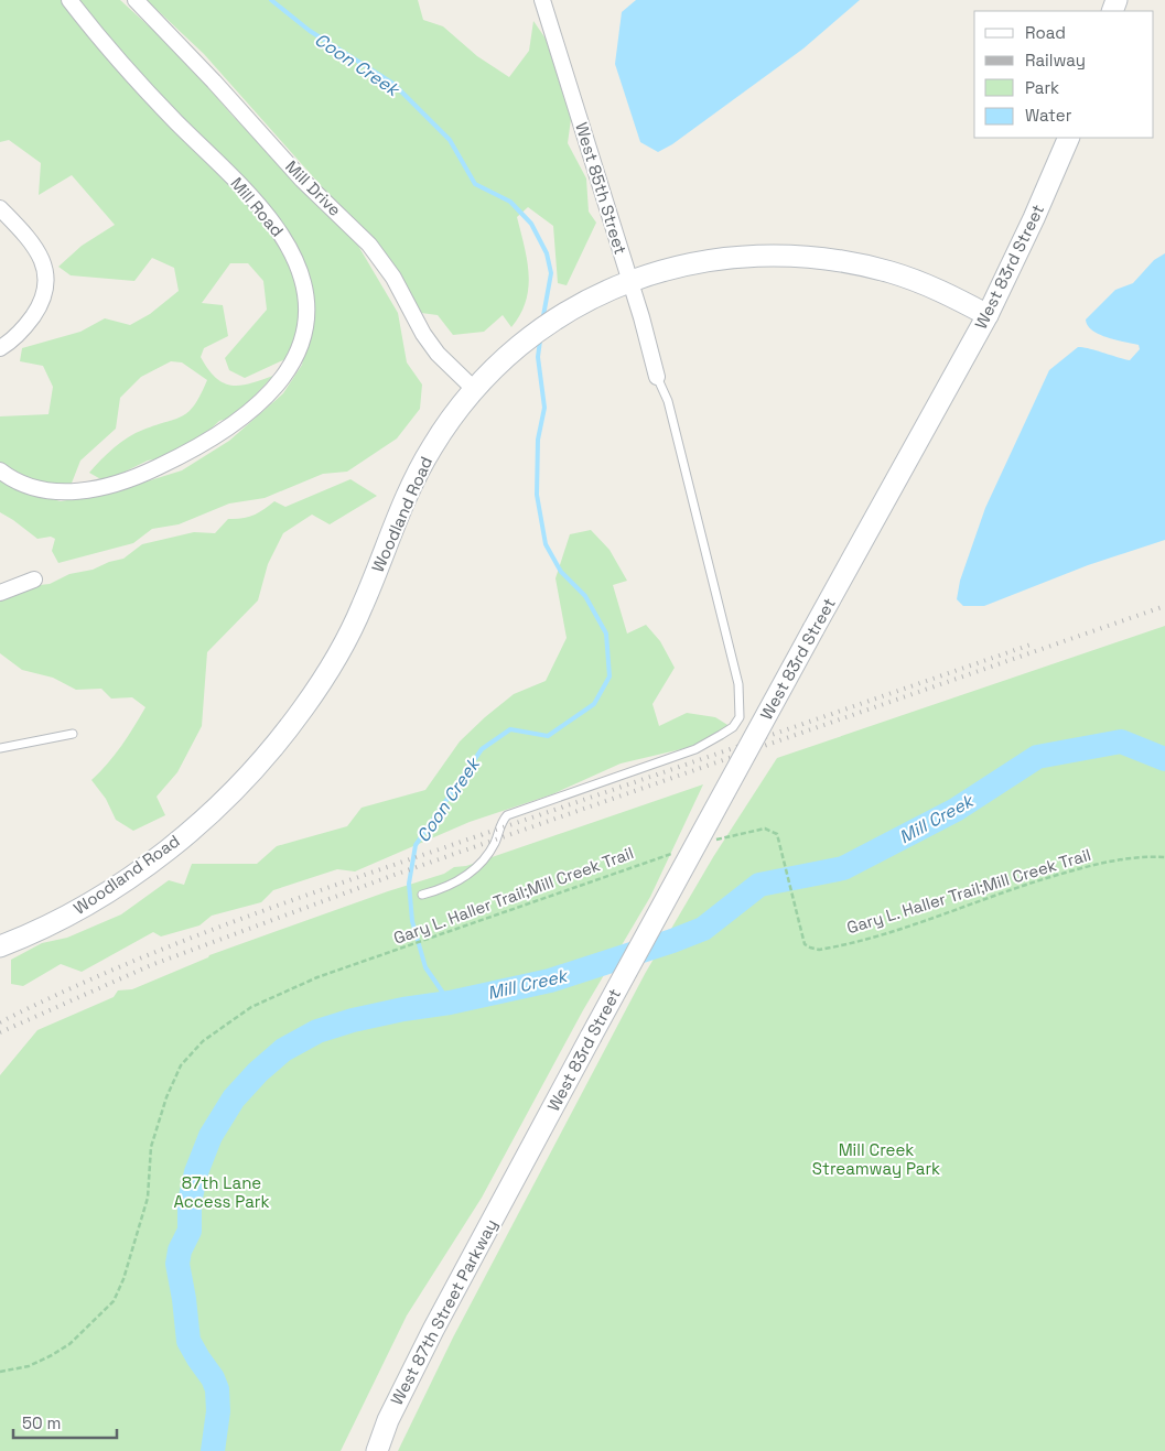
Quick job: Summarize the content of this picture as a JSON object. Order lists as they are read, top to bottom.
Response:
{
  "streets": {
    "main road": ["West 83rd Street", "Woodland Road", "West 87th Street Parkway"],
    "street": ["Mill Drive", "West 85th Street", "Mill Road"],
    "path": ["Gary L. Haller Trail;Mill Creek Trail"]
  },
  "crossings": [
    ["Mill Drive", "Woodland Road"],
    ["West 85th Street", "Woodland Road"],
    ["West 83rd Street", "Woodland Road"],
    ["West 83rd Street", "West 87th Street Parkway"]
  ],
  "water": ["Coon Creek", "Mill Creek"],
  "parks": ["Mill Creek Streamway Park", "87th Lane Access Park"],
  "legend": [
    "Road",
    "Railway",
    "Park",
    "Water"
  ],
  "scale_bar": "50 m"
}
